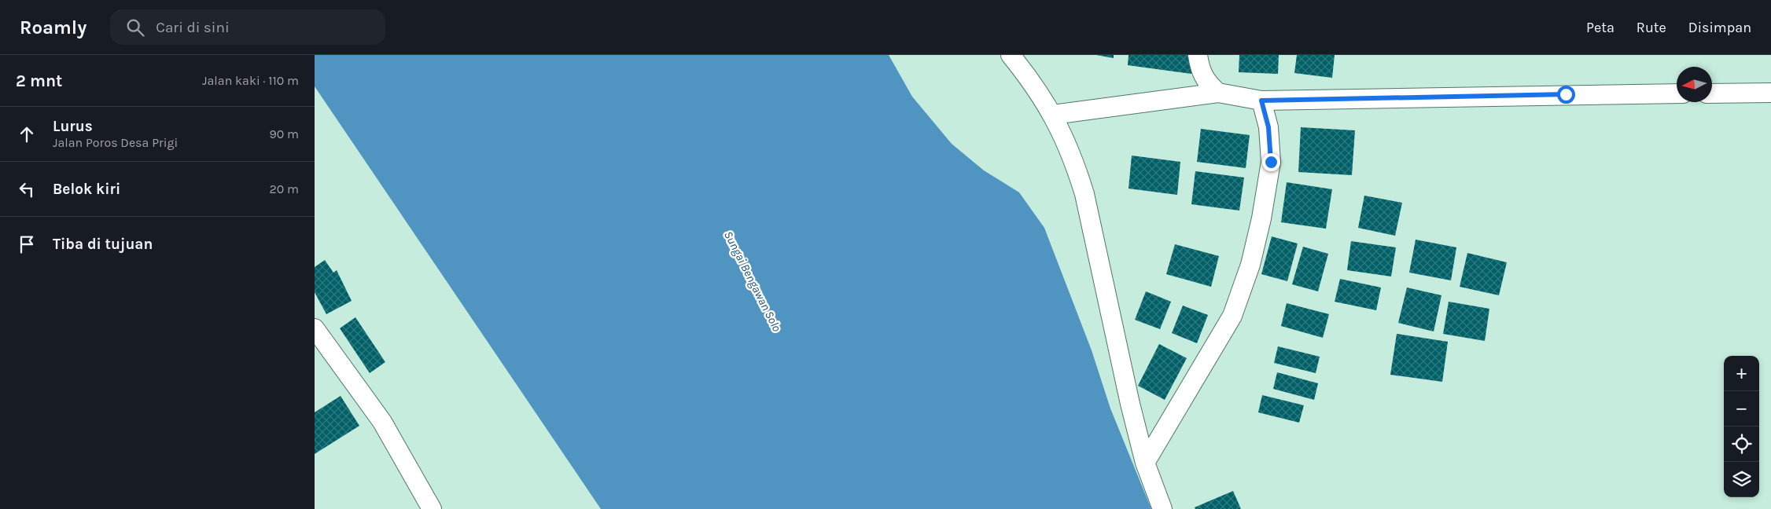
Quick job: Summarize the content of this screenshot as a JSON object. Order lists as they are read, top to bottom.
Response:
{
  "water": ["Sungai Bengawan Solo"],
  "north": "left",
  "page": {
    "header": "Roamly",
    "search": "Cari di sini",
    "nav": ["Peta", "Rute", "Disimpan"],
    "heading": ["2 mnt", "Jalan kaki · 110 m"],
    "list": [
      ["Lurus", "Jalan Poros Desa Prigi", "90 m"],
      ["Belok kiri", "20 m"],
      "Tiba di tujuan"
    ],
    "map_buttons": ["+", "−"]
  }
}
